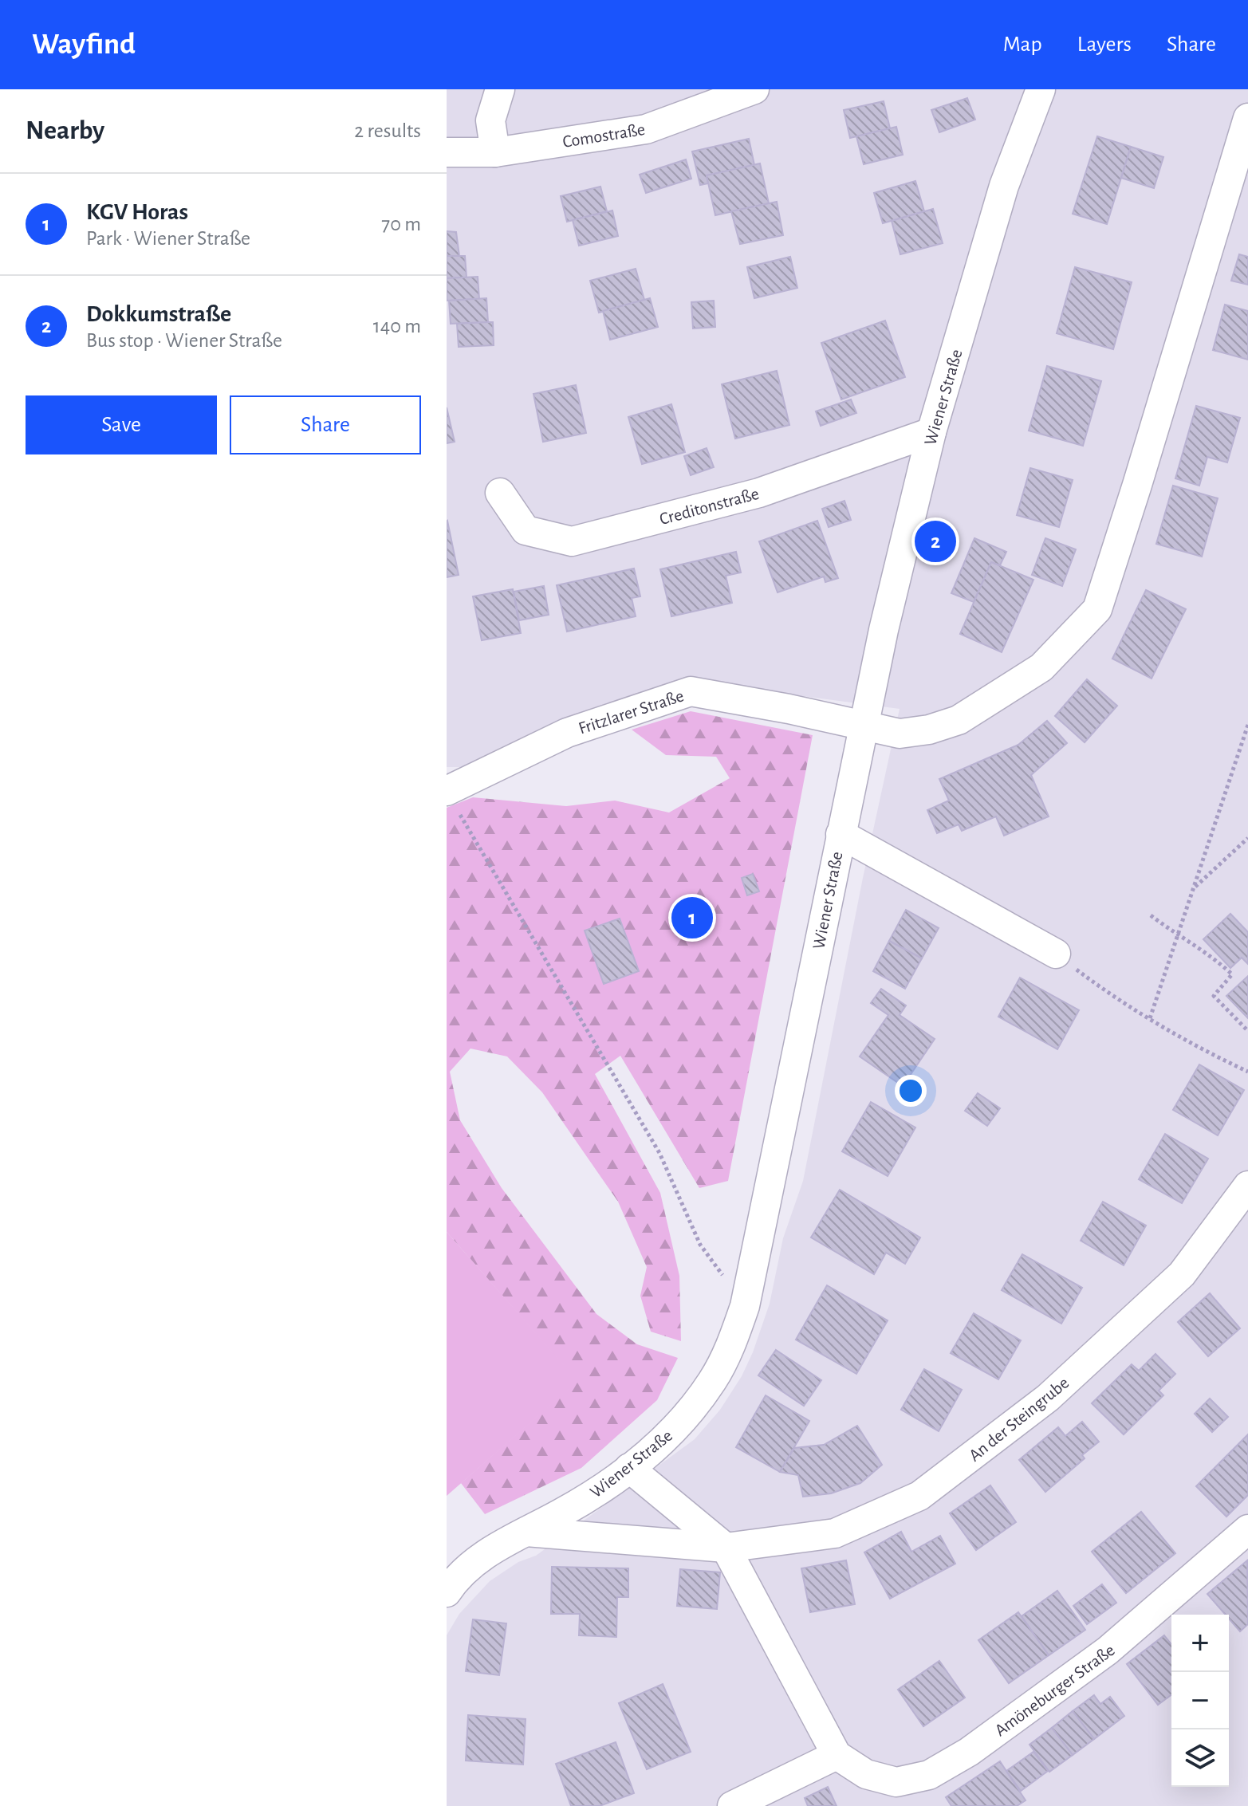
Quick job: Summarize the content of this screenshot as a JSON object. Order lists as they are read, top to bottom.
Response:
{
  "streets": {
    "street": [
      "Comostraße",
      "Wiener Straße",
      "Creditonstraße",
      "Fritzlarer Straße",
      "An der Steingrube",
      "Amöneburger Straße"
    ]
  },
  "crossings": [
    ["Wiener Straße", "Creditonstraße"],
    ["Wiener Straße", "Fritzlarer Straße"],
    ["Wiener Straße", "An der Steingrube"],
    ["An der Steingrube", "Amöneburger Straße"]
  ],
  "page": {
    "header": "Wayfind",
    "nav": ["Map", "Layers", "Share"],
    "heading": ["Nearby", "2 results"],
    "list": [
      {
        "mark": "1",
        "name": "KGV Horas",
        "note": "Park · Wiener Straße",
        "value": "70 m"
      },
      {
        "mark": "2",
        "name": "Dokkumstraße",
        "note": "Bus stop · Wiener Straße",
        "value": "140 m"
      }
    ],
    "buttons": ["Save", "Share"],
    "pins": ["2", "1"],
    "map_buttons": ["+", "−"]
  }
}
